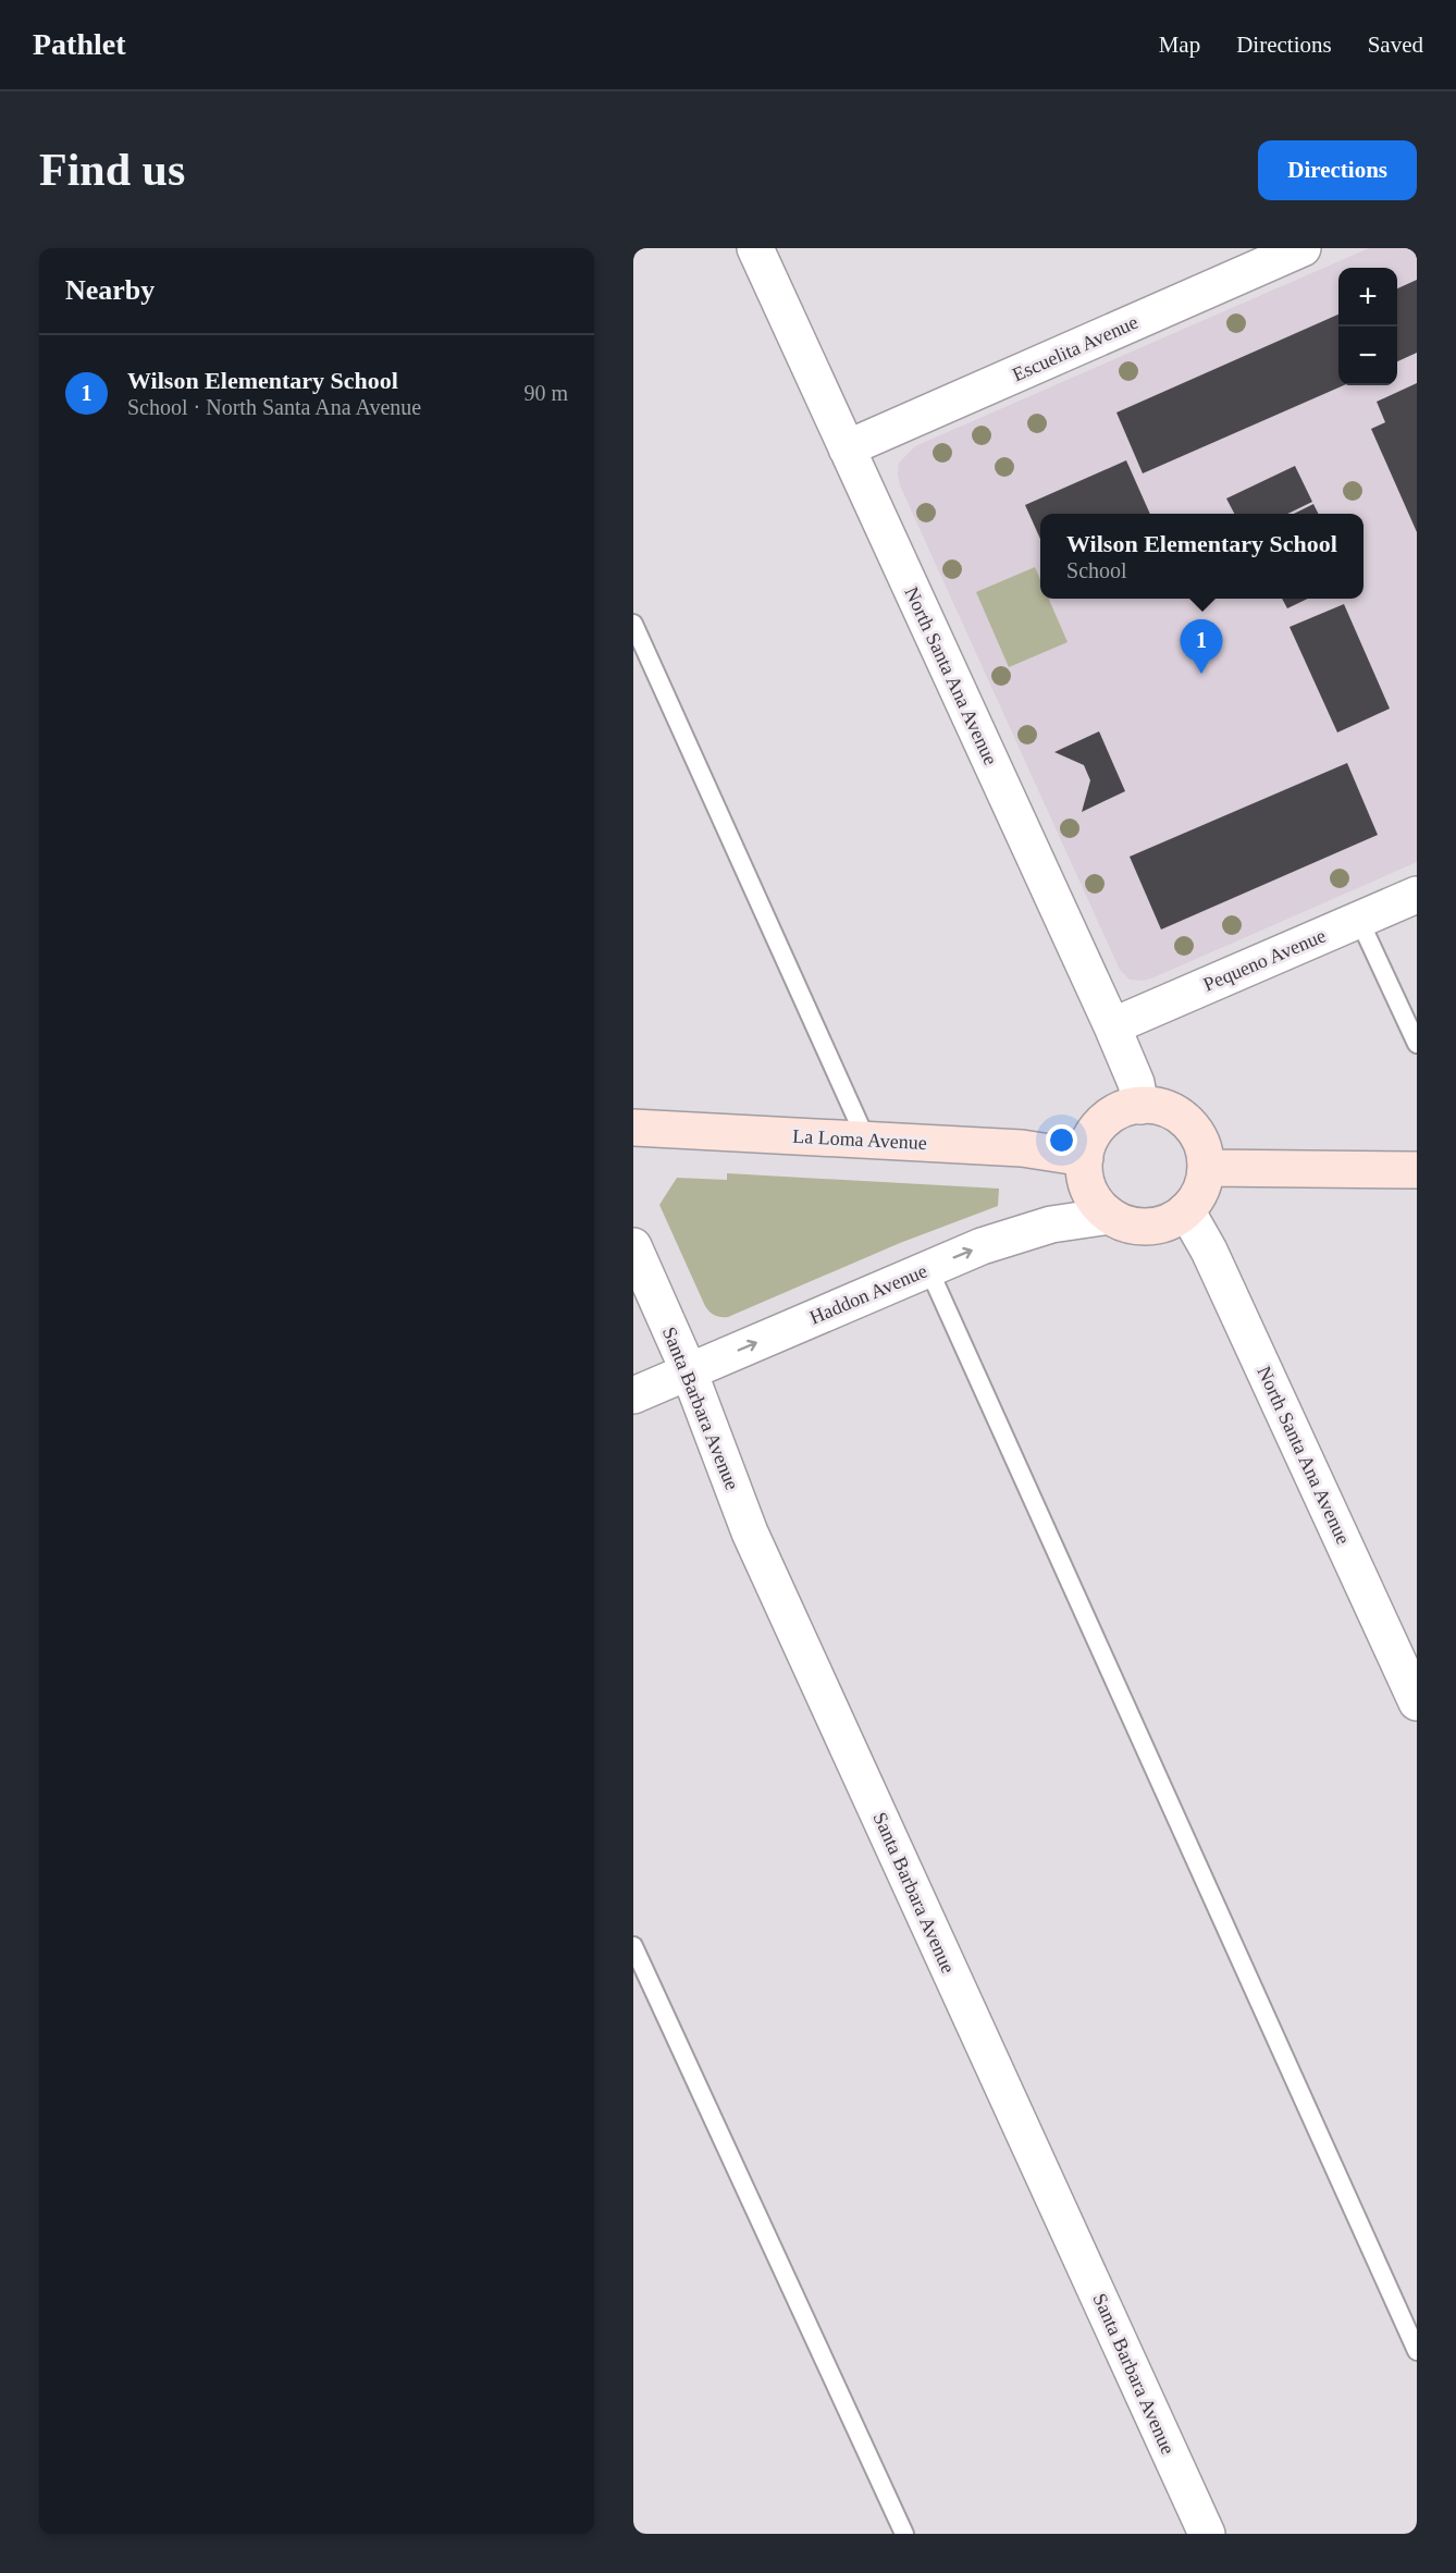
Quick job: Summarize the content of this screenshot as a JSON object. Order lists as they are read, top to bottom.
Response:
{
  "streets": {
    "main road": ["La Loma Avenue"],
    "street": [
      "Escuelita Avenue",
      "North Santa Ana Avenue",
      "Pequeno Avenue",
      "Haddon Avenue",
      "Santa Barbara Avenue"
    ]
  },
  "crossings": [
    ["Escuelita Avenue", "North Santa Ana Avenue"],
    ["North Santa Ana Avenue", "Pequeno Avenue"],
    ["North Santa Ana Avenue", "La Loma Avenue"],
    ["North Santa Ana Avenue", "Haddon Avenue"],
    ["La Loma Avenue", "Haddon Avenue"],
    ["Haddon Avenue", "Santa Barbara Avenue"]
  ],
  "one_way": ["Haddon Avenue"],
  "page": {
    "header": "Pathlet",
    "nav": ["Map", "Directions", "Saved"],
    "buttons": "Directions",
    "title": "Find us",
    "heading": "Nearby",
    "map_buttons": ["+", "−"],
    "list": [
      {
        "mark": "1",
        "name": "Wilson Elementary School",
        "note": "School · North Santa Ana Avenue",
        "value": "90 m"
      }
    ],
    "popup": ["Wilson Elementary School", "School"],
    "pins": "1"
  }
}
